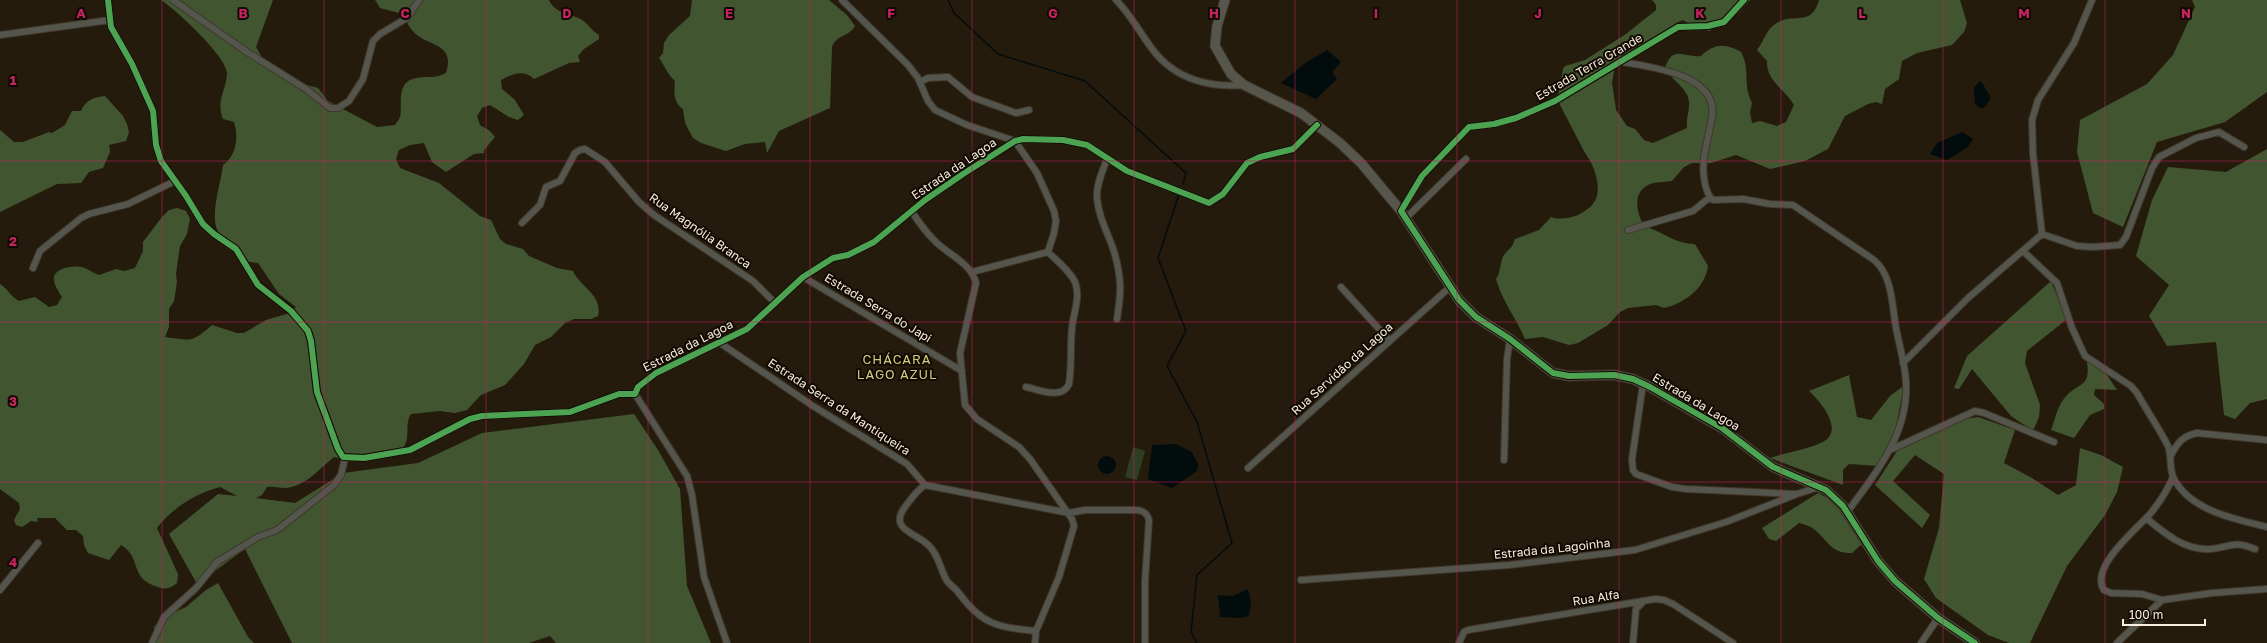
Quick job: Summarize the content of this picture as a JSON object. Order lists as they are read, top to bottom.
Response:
{
  "streets": {
    "street": [
      "Estrada Terra Grande",
      "Estrada da Lagoa",
      "Rua Magnólia Branca",
      "Estrada Serra do Japi",
      "Rua Servidão da Lagoa",
      "Estrada Serra da Mantiqueira",
      "Estrada da Lagoinha",
      "Rua Alfa"
    ]
  },
  "crossings": [
    ["Estrada Terra Grande", "Estrada da Lagoa"],
    ["Estrada da Lagoa", "Rua Magnólia Branca"],
    ["Estrada da Lagoa", "Estrada Serra do Japi"],
    ["Estrada da Lagoa", "Rua Servidão da Lagoa"],
    ["Estrada da Lagoa", "Estrada Serra da Mantiqueira"],
    ["Estrada da Lagoa", "Estrada da Lagoinha"]
  ],
  "districts": ["CHÁCARA LAGO AZUL"],
  "scale_bar": "100 m",
  "grid": {
    "columns": [
      "A",
      "B",
      "C",
      "D",
      "E",
      "F",
      "G",
      "H",
      "I",
      "J",
      "K",
      "L",
      "M",
      "N"
    ],
    "rows": [
      "1",
      "2",
      "3",
      "4"
    ]
  }
}
